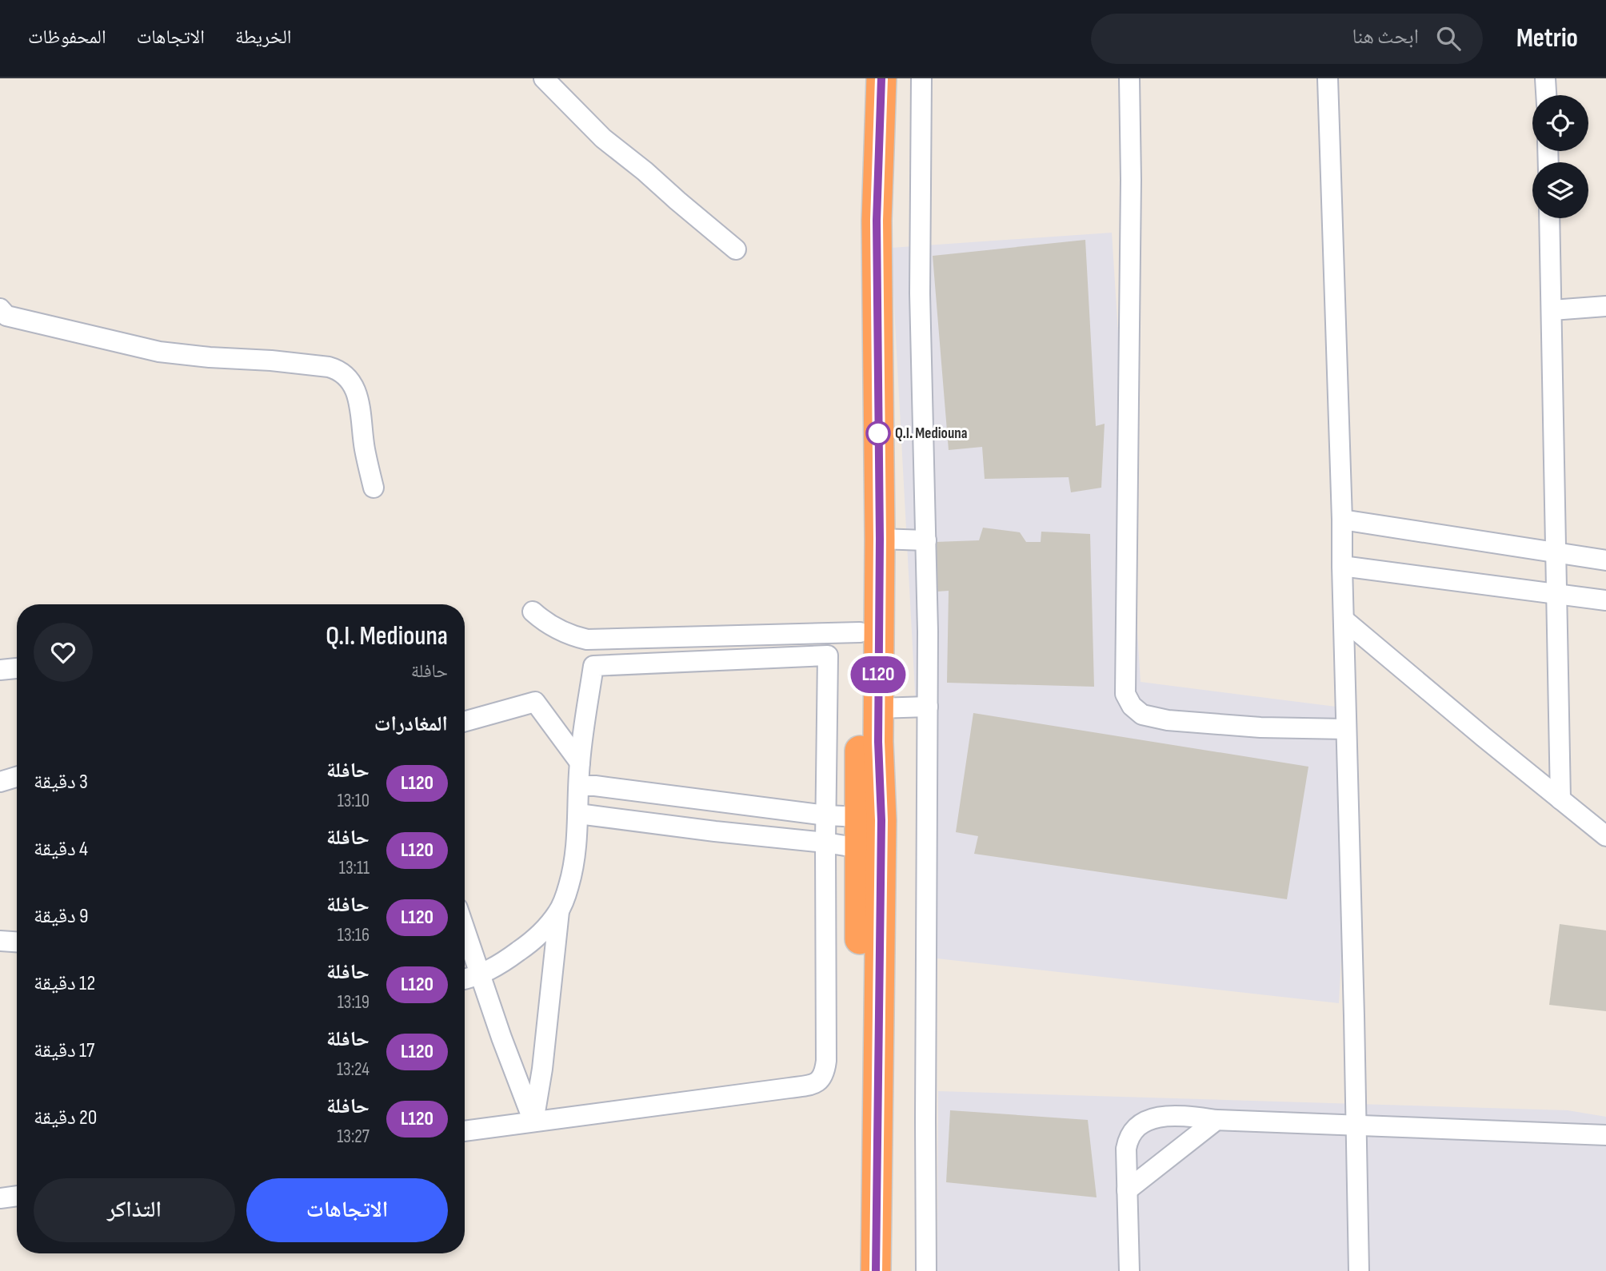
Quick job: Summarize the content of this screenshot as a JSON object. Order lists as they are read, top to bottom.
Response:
{
  "places": ["Q.I. Mediouna"],
  "lines": ["bus line L120"],
  "page": {
    "header": "Metrio",
    "search": "ابحث هنا",
    "nav": ["الخريطة", "الاتجاهات", "المحفوظات"],
    "on_map": "L120",
    "heading": [
      ["Q.I. Mediouna", "حافلة"],
      "المغادرات"
    ],
    "list": [
      {
        "mark": "L120",
        "name": "حافلة",
        "note": "13:10",
        "value": "3 دقيقة"
      },
      {
        "mark": "L120",
        "name": "حافلة",
        "note": "13:11",
        "value": "4 دقيقة"
      },
      {
        "mark": "L120",
        "name": "حافلة",
        "note": "13:16",
        "value": "9 دقيقة"
      },
      {
        "mark": "L120",
        "name": "حافلة",
        "note": "13:19",
        "value": "12 دقيقة"
      },
      {
        "mark": "L120",
        "name": "حافلة",
        "note": "13:24",
        "value": "17 دقيقة"
      },
      {
        "mark": "L120",
        "name": "حافلة",
        "note": "13:27",
        "value": "20 دقيقة"
      }
    ],
    "buttons": ["الاتجاهات", "التذاكر"]
  }
}
